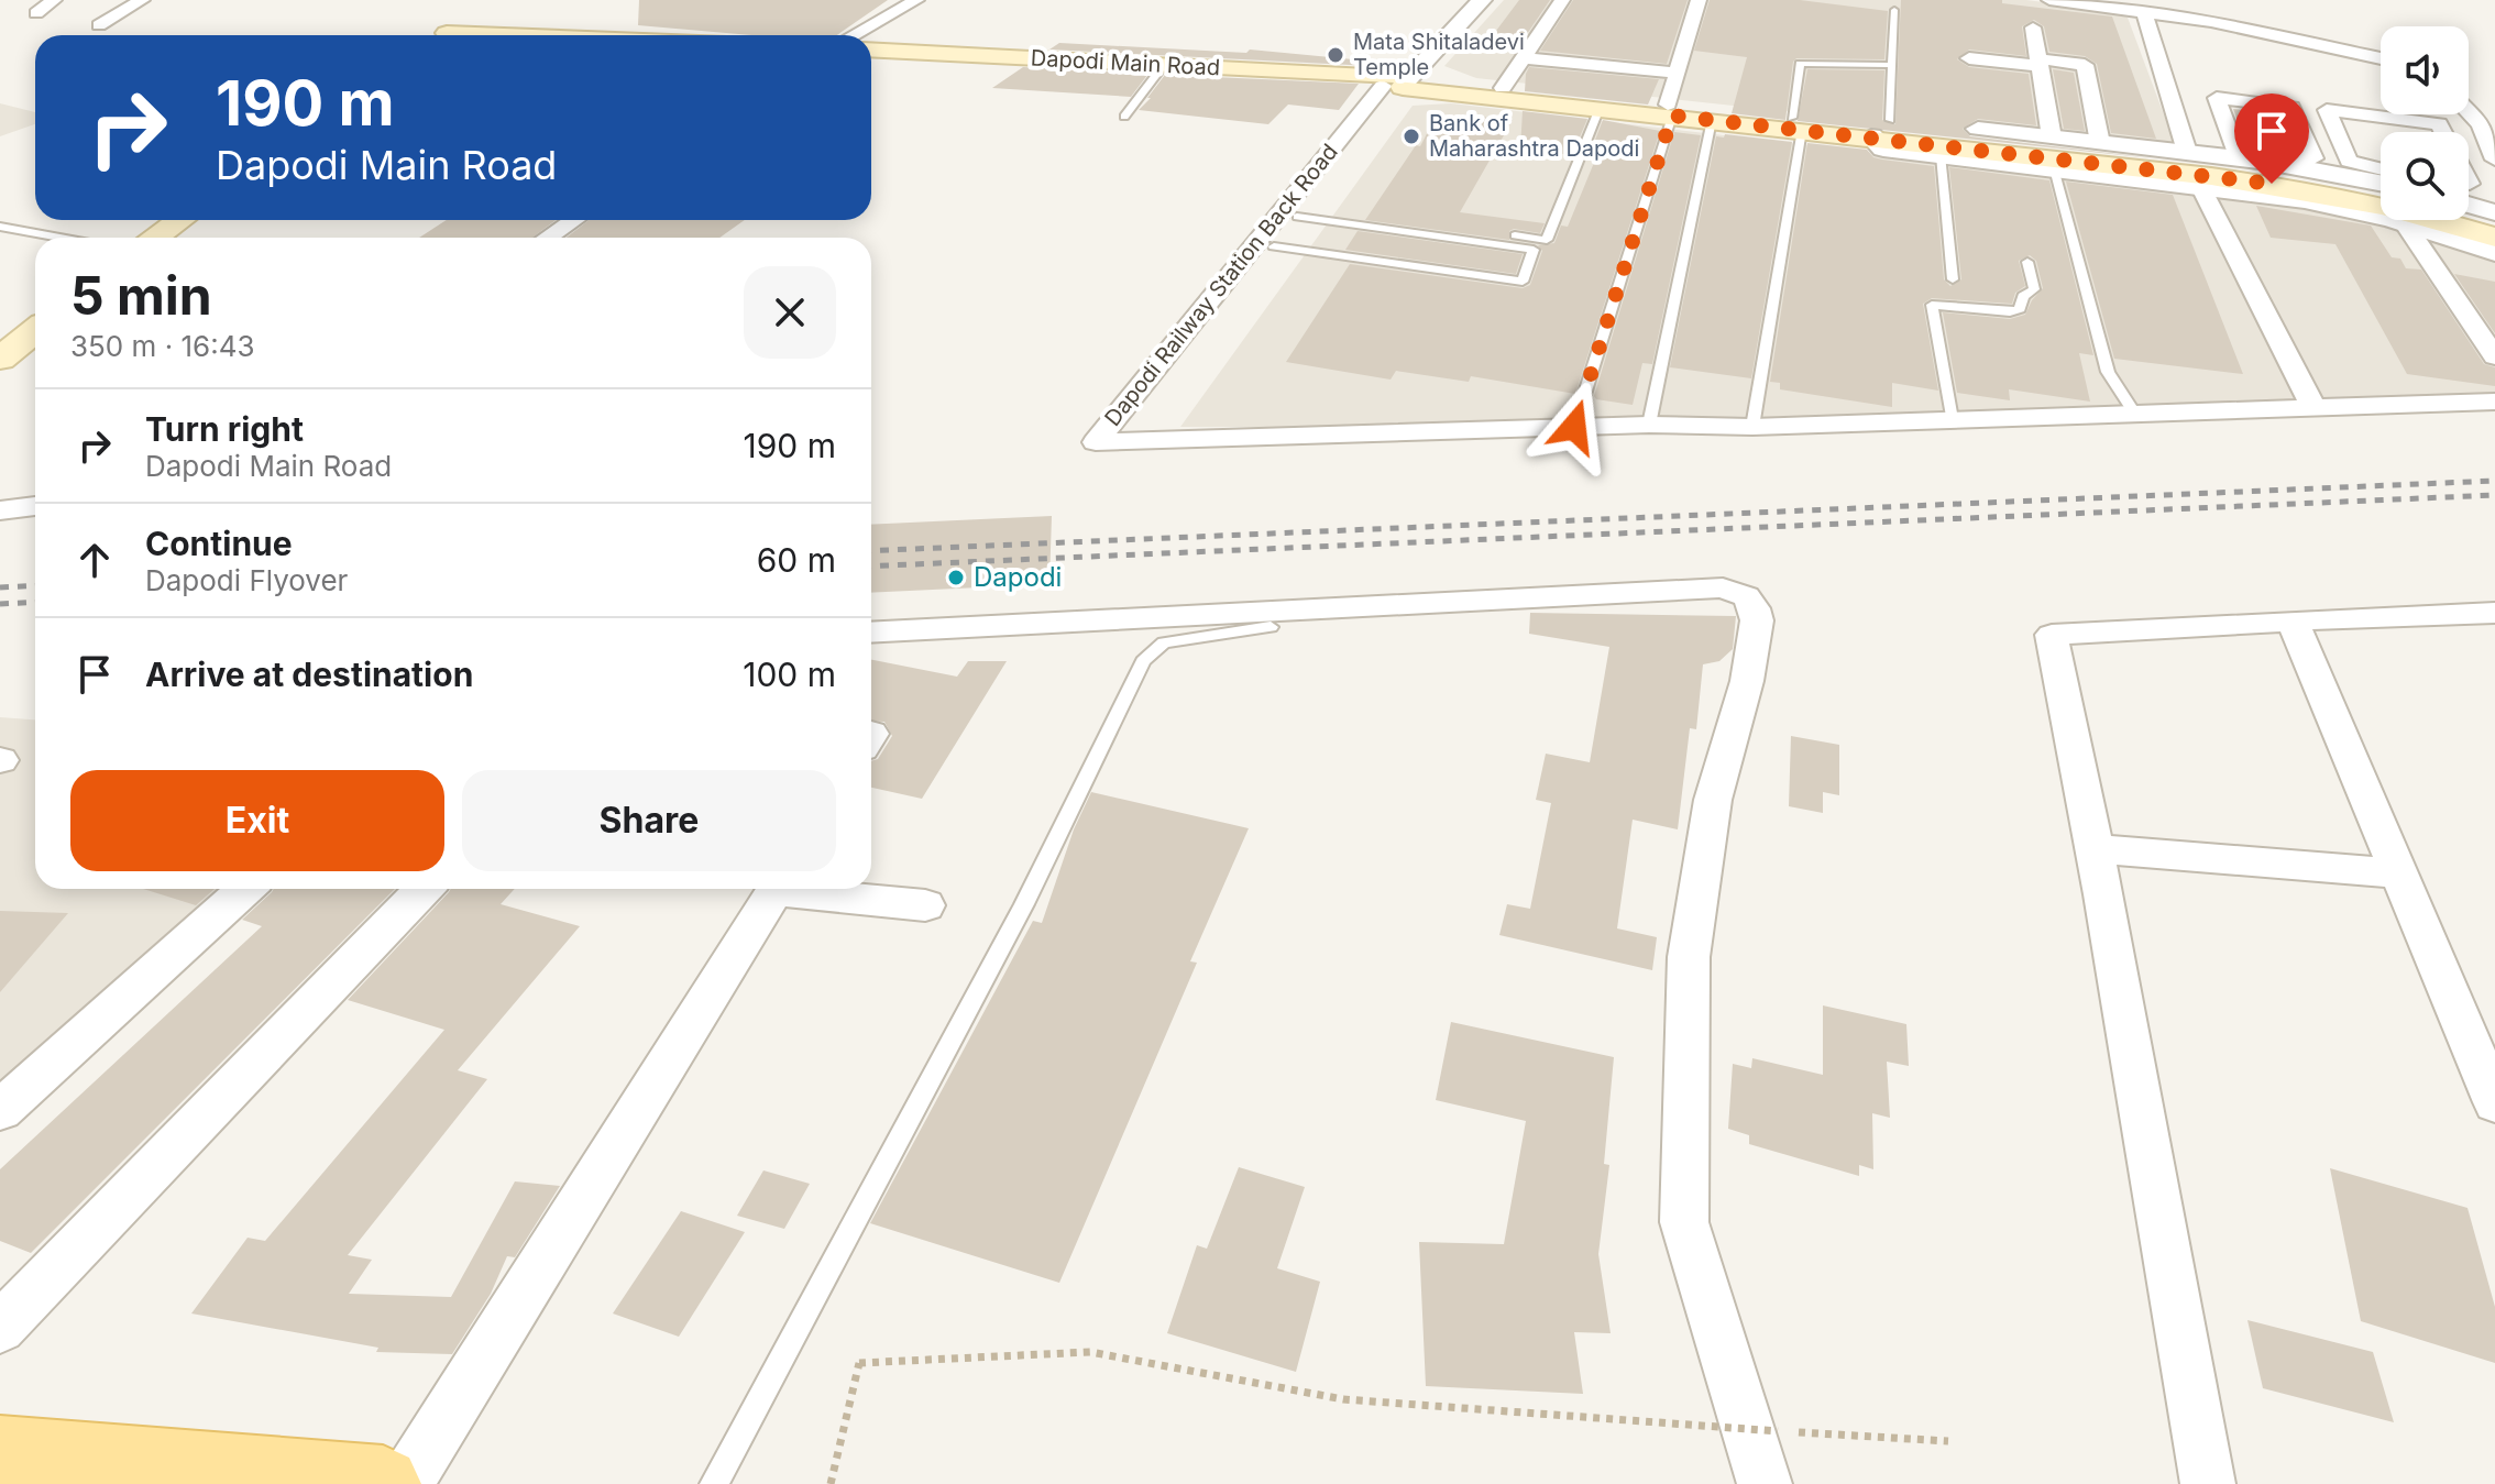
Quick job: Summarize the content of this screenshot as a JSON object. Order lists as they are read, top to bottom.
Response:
{
  "streets": {
    "main road": ["Dapodi Main Road"],
    "street": ["Dapodi Railway Station Back Road"]
  },
  "crossings": [
    ["Dapodi Main Road", "Dapodi Railway Station Back Road"]
  ],
  "places": ["Mata Shitaladevi Temple", "Bank of Maharashtra Dapodi", "Dapodi"],
  "page": {
    "turn": ["190 m", "Dapodi Main Road"],
    "heading": ["5 min", "350 m · 16:43"],
    "list": [
      {
        "name": "Turn right",
        "note": "Dapodi Main Road",
        "value": "190 m"
      },
      {
        "name": "Continue",
        "note": "Dapodi Flyover",
        "value": "60 m"
      },
      {
        "name": "Arrive at destination",
        "value": "100 m"
      }
    ],
    "buttons": ["Exit", "Share"]
  }
}
